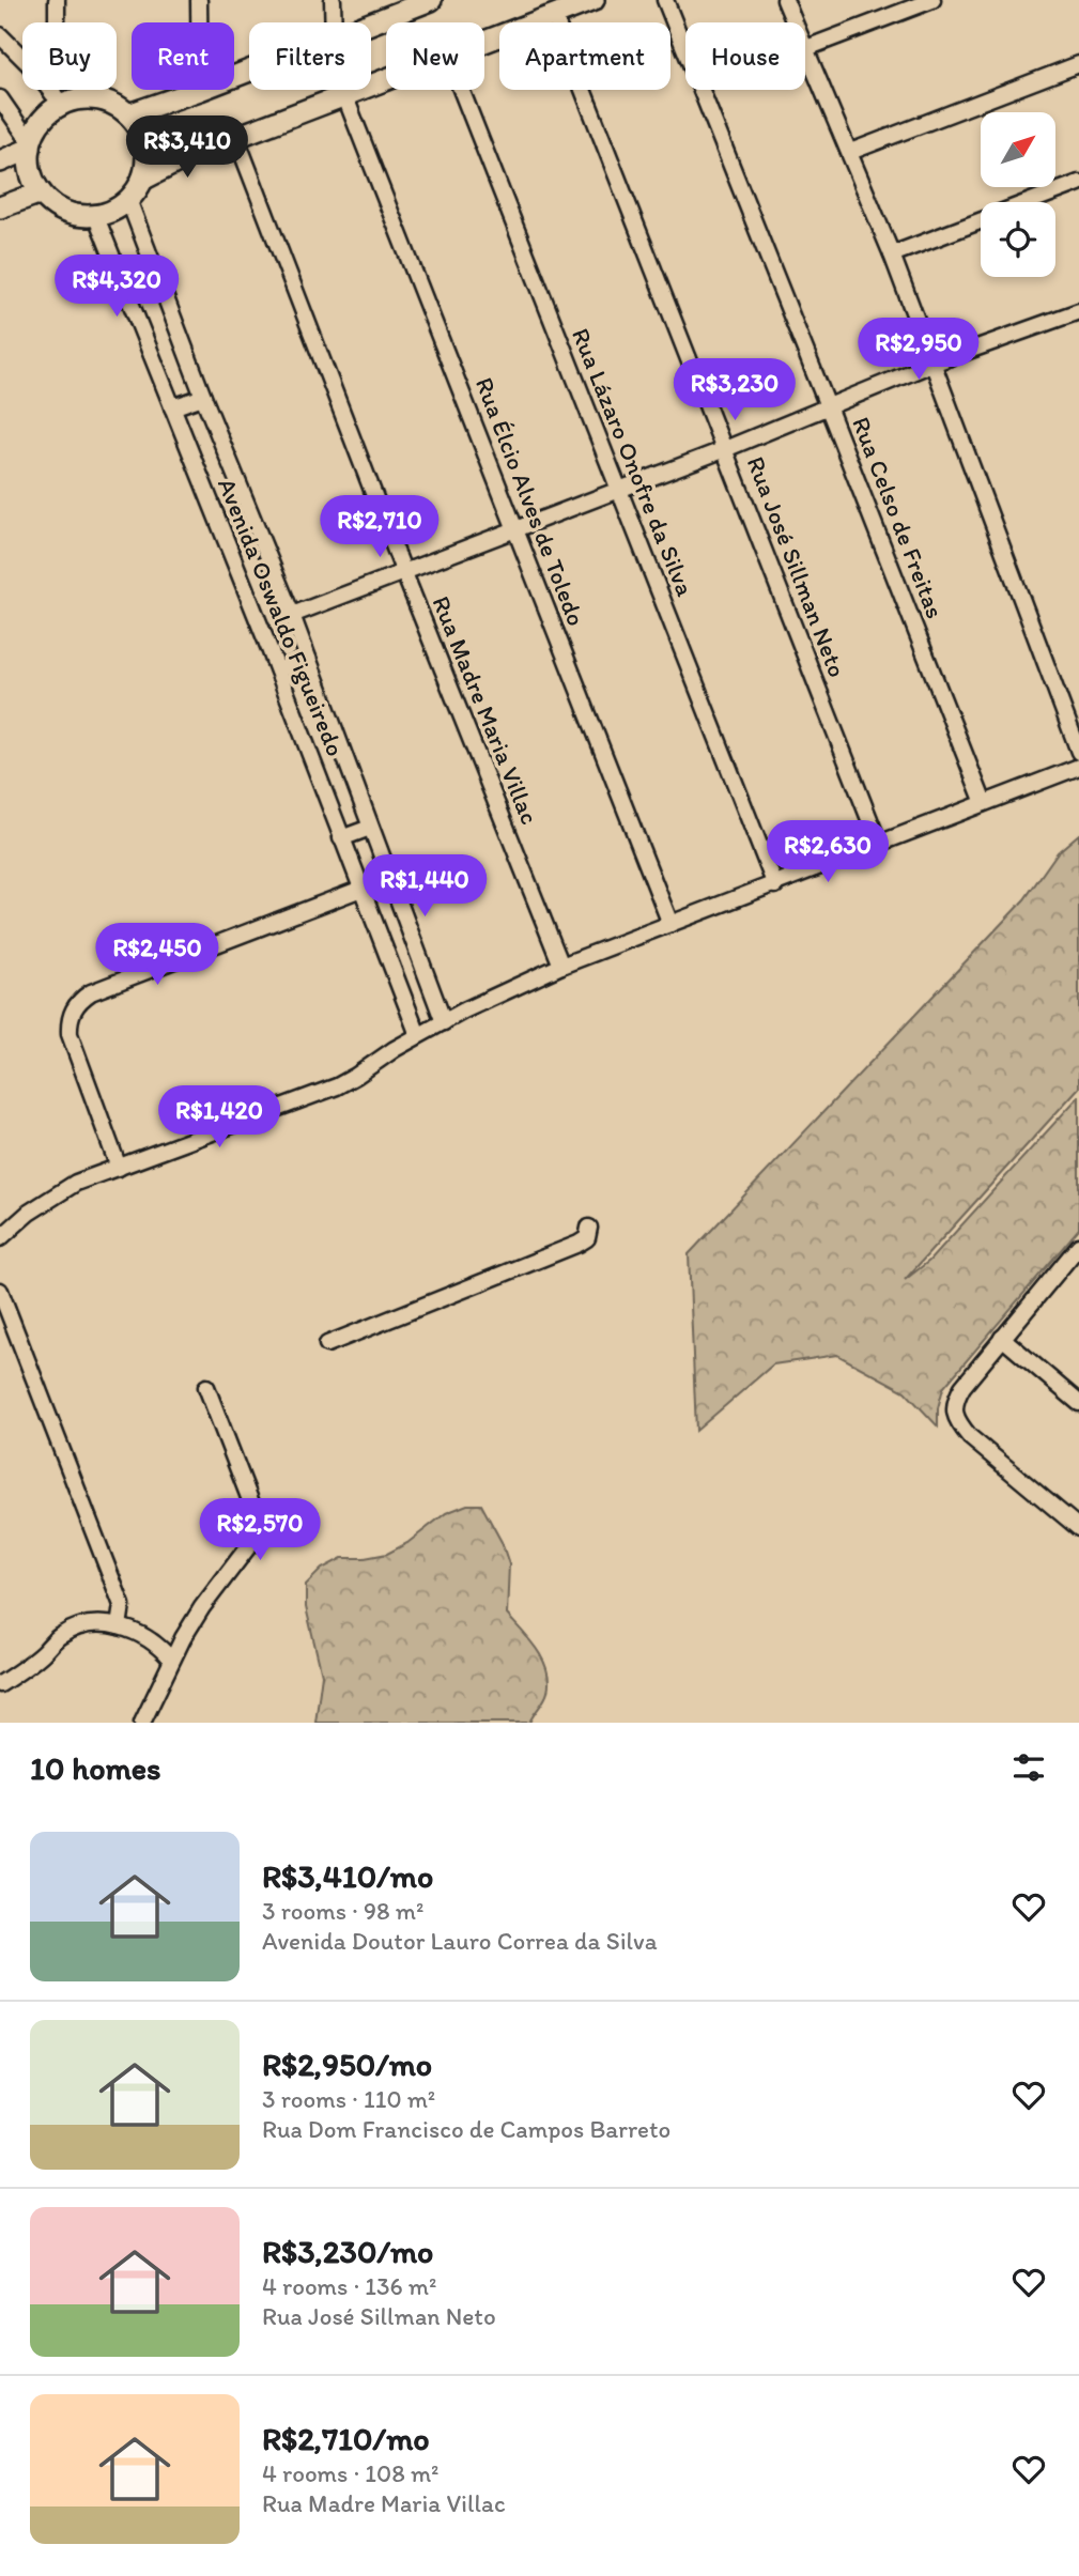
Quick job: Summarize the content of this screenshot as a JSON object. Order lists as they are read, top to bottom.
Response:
{
  "streets": {
    "street": [
      "Rua Lázaro Onofre da Silva",
      "Rua Élcio Alves de Toledo",
      "Rua Celso de Freitas",
      "Rua José Sillman Neto",
      "Avenida Oswaldo Figueiredo",
      "Rua Madre Maria Villac"
    ]
  },
  "north": "top right",
  "page": {
    "chip": [
      "Buy",
      "Rent",
      "Filters",
      "New",
      "Apartment",
      "House"
    ],
    "price": [
      "R$3,410",
      "R$4,320",
      "R$2,950",
      "R$3,230",
      "R$2,710",
      "R$2,630",
      "R$1,440",
      "R$2,450",
      "R$1,420",
      "R$2,570"
    ],
    "heading": "10 homes",
    "list": [
      {
        "name": "R$3,410/mo",
        "note": "3 rooms · 98 m² · Avenida Doutor Lauro Correa da Silva"
      },
      {
        "name": "R$2,950/mo",
        "note": "3 rooms · 110 m² · Rua Dom Francisco de Campos Barreto"
      },
      {
        "name": "R$3,230/mo",
        "note": "4 rooms · 136 m² · Rua José Sillman Neto"
      },
      {
        "name": "R$2,710/mo",
        "note": "4 rooms · 108 m² · Rua Madre Maria Villac"
      }
    ]
  }
}
